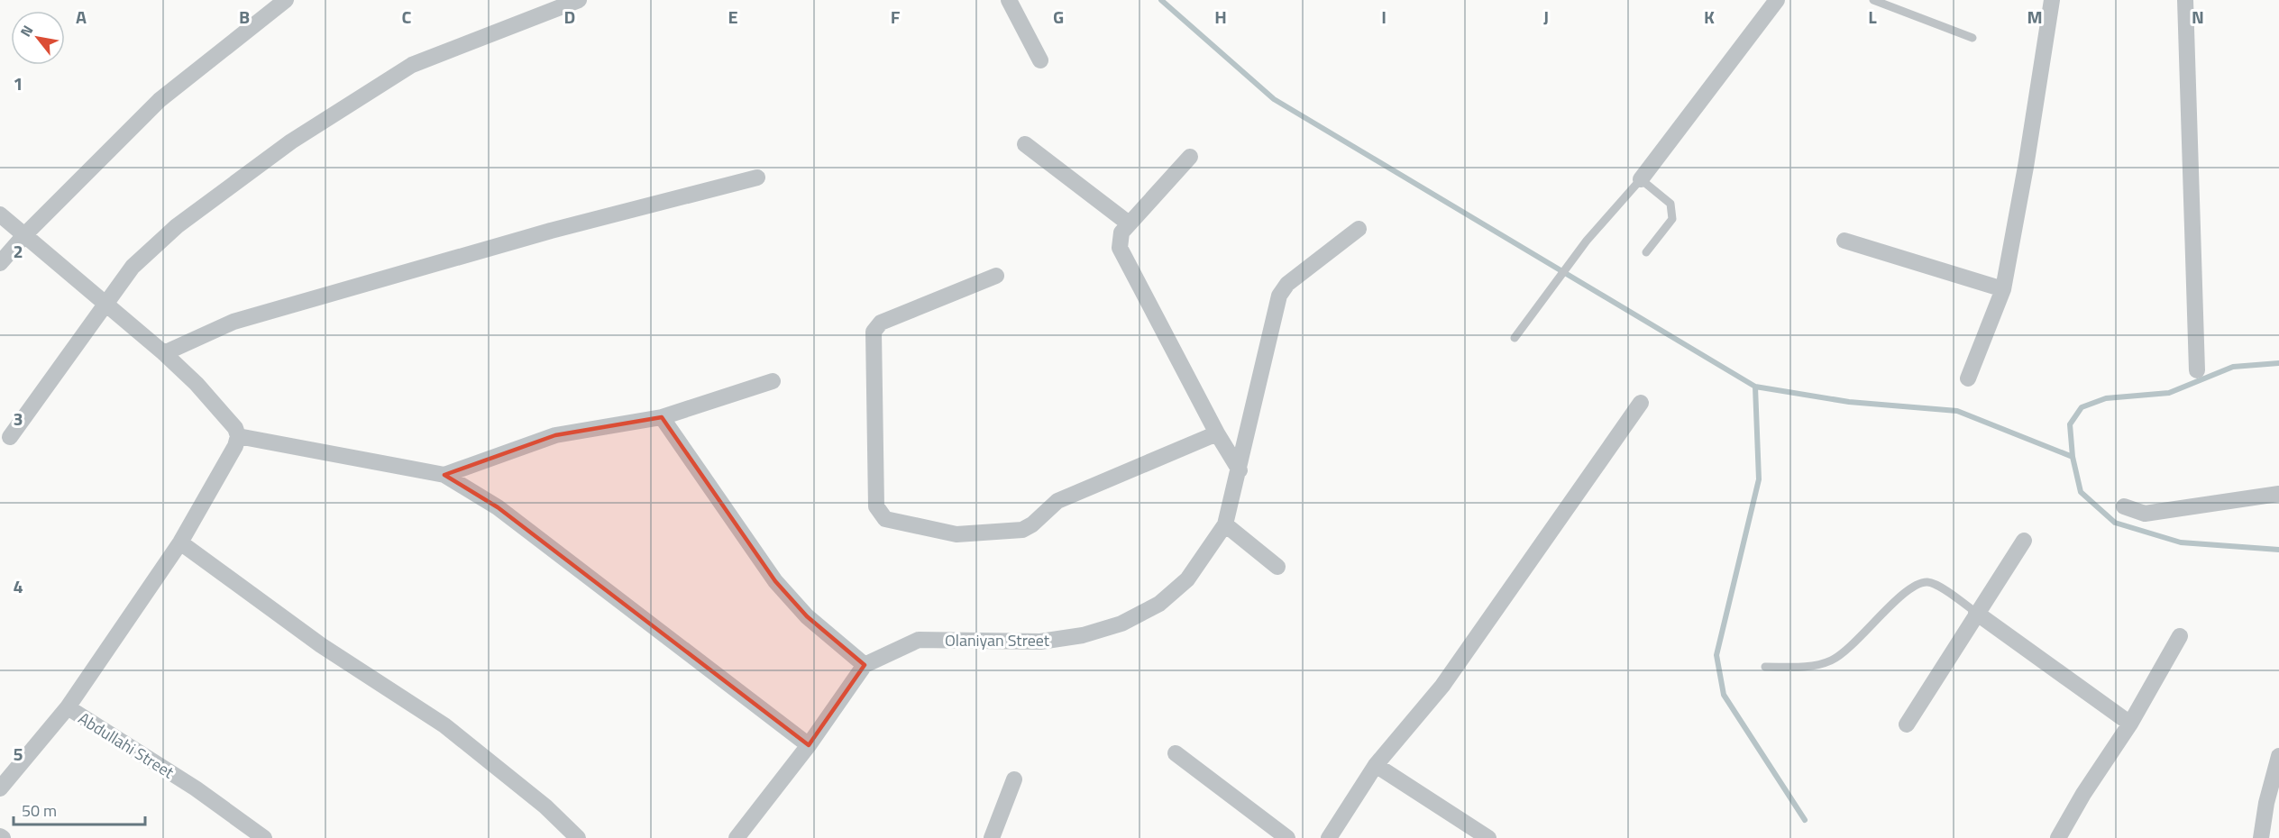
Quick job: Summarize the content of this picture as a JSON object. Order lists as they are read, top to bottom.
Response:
{
  "streets": {
    "street": ["Olaniyan Street", "Abdullahi Street"]
  },
  "scale_bar": "50 m",
  "north": "top left",
  "grid": {
    "columns": [
      "A",
      "B",
      "C",
      "D",
      "E",
      "F",
      "G",
      "H",
      "I",
      "J",
      "K",
      "L",
      "M",
      "N"
    ],
    "rows": [
      "1",
      "2",
      "3",
      "4",
      "5"
    ]
  }
}
